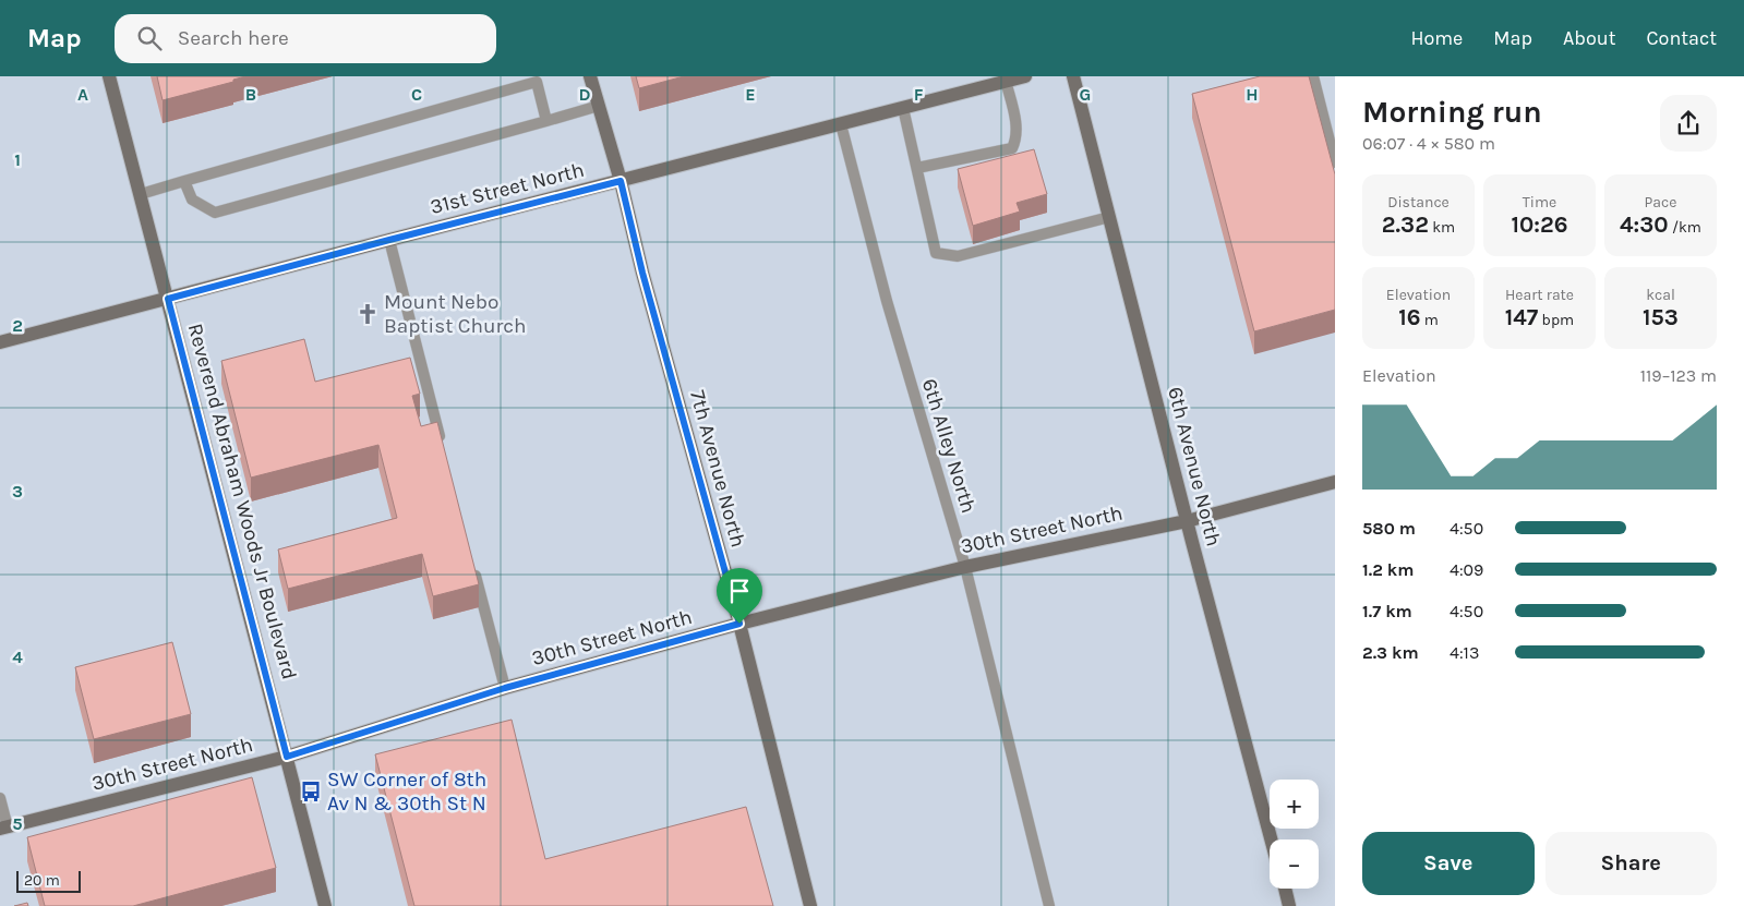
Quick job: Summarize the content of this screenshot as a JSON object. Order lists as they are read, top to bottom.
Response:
{
  "streets": {
    "street": [
      "31st Street North",
      "6th Avenue North",
      "7th Avenue North",
      "Reverend Abraham Woods Jr Boulevard",
      "30th Street North"
    ],
    "lane": ["6th Alley North"]
  },
  "crossings": [
    ["31st Street North", "6th Alley North"],
    ["31st Street North", "7th Avenue North"],
    ["31st Street North", "Reverend Abraham Woods Jr Boulevard"],
    ["6th Alley North", "30th Street North"],
    ["6th Avenue North", "30th Street North"],
    ["7th Avenue North", "30th Street North"],
    ["Reverend Abraham Woods Jr Boulevard", "30th Street North"]
  ],
  "places": {
    "church": ["Mount Nebo Baptist Church"],
    "bus stop": ["SW Corner of 8th Av N & 30th St N"]
  },
  "scale_bar": "20 m",
  "page": {
    "header": "Map",
    "search": "Search here",
    "nav": [
      "Home",
      "Map",
      "About",
      "Contact"
    ],
    "heading": ["Morning run", "06:07 · 4 × 580 m"],
    "stats": [
      ["Distance", "2.32 km"],
      ["Time", "10:26"],
      ["Pace", "4:30 /km"],
      ["Elevation", "16 m"],
      ["Heart rate", "147 bpm"],
      ["kcal", "153"]
    ],
    "chart": ["Elevation", "119–123 m"],
    "list": [
      {
        "name": "580 m",
        "note": "4:50"
      },
      {
        "name": "1.2 km",
        "note": "4:09"
      },
      {
        "name": "1.7 km",
        "note": "4:50"
      },
      {
        "name": "2.3 km",
        "note": "4:13"
      }
    ],
    "map_buttons": ["+", "−"],
    "buttons": ["Save", "Share"],
    "scale": "20 m"
  },
  "grid": {
    "columns": [
      "A",
      "B",
      "C",
      "D",
      "E",
      "F",
      "G",
      "H"
    ],
    "rows": [
      "1",
      "2",
      "3",
      "4",
      "5"
    ]
  }
}
